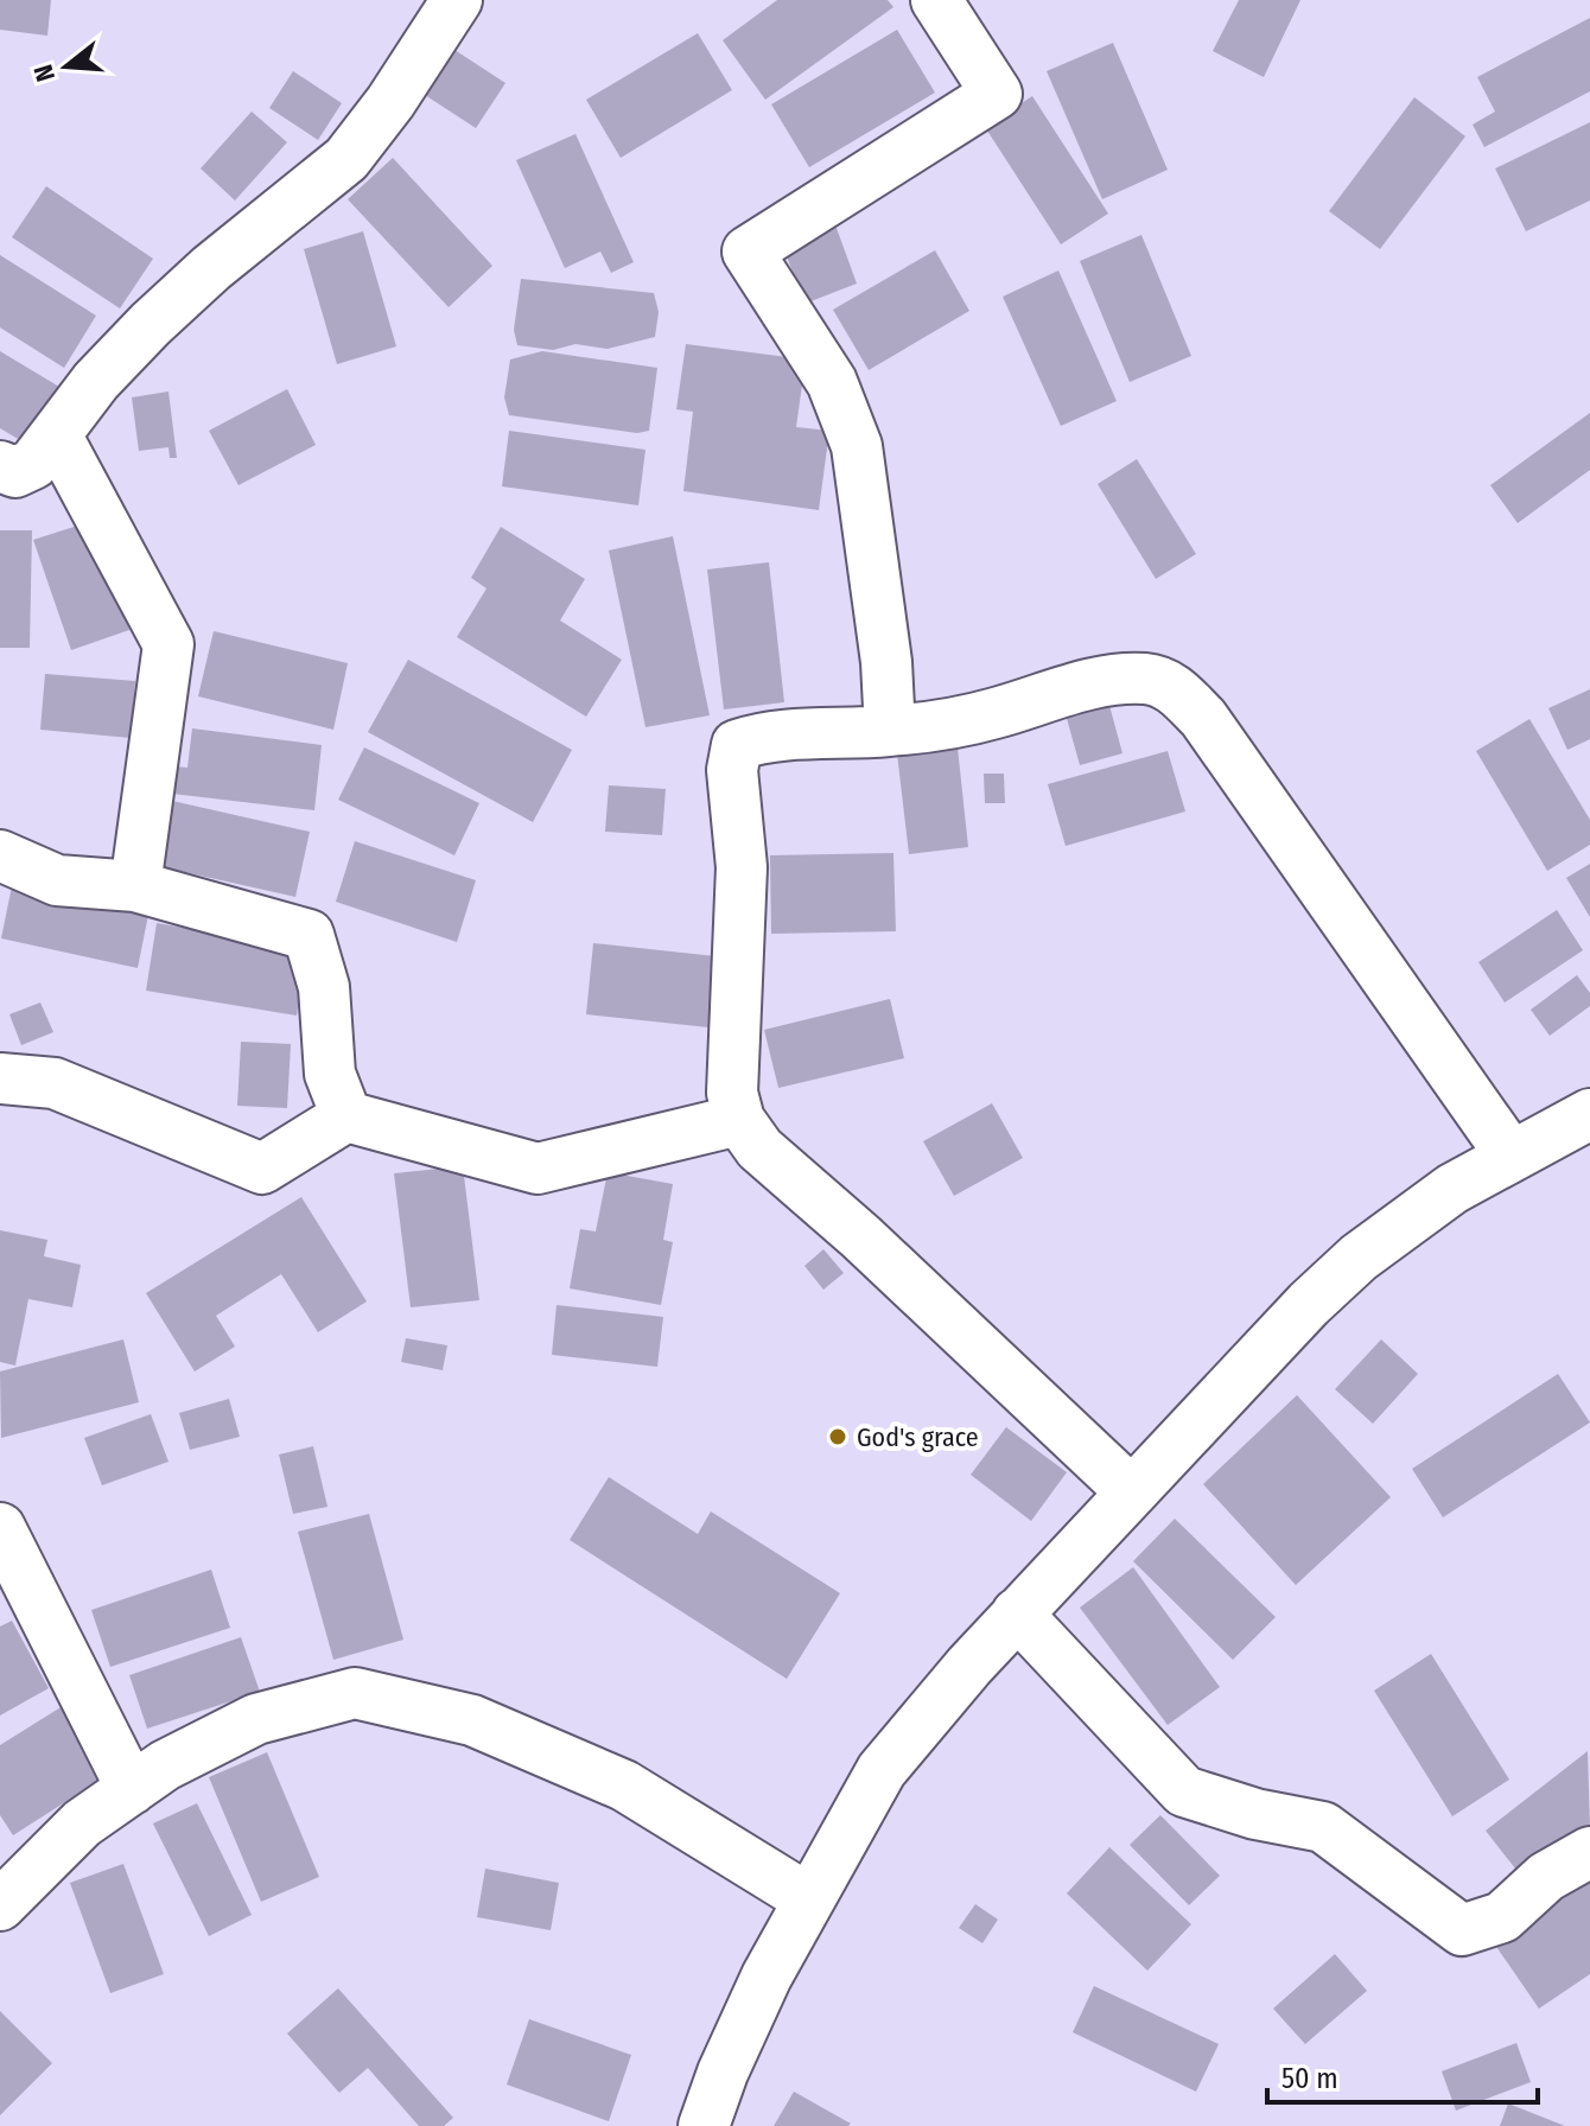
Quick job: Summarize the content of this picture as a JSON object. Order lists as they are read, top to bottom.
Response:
{
  "places": ["God's grace"],
  "scale_bar": "50 m",
  "north": "left"
}
